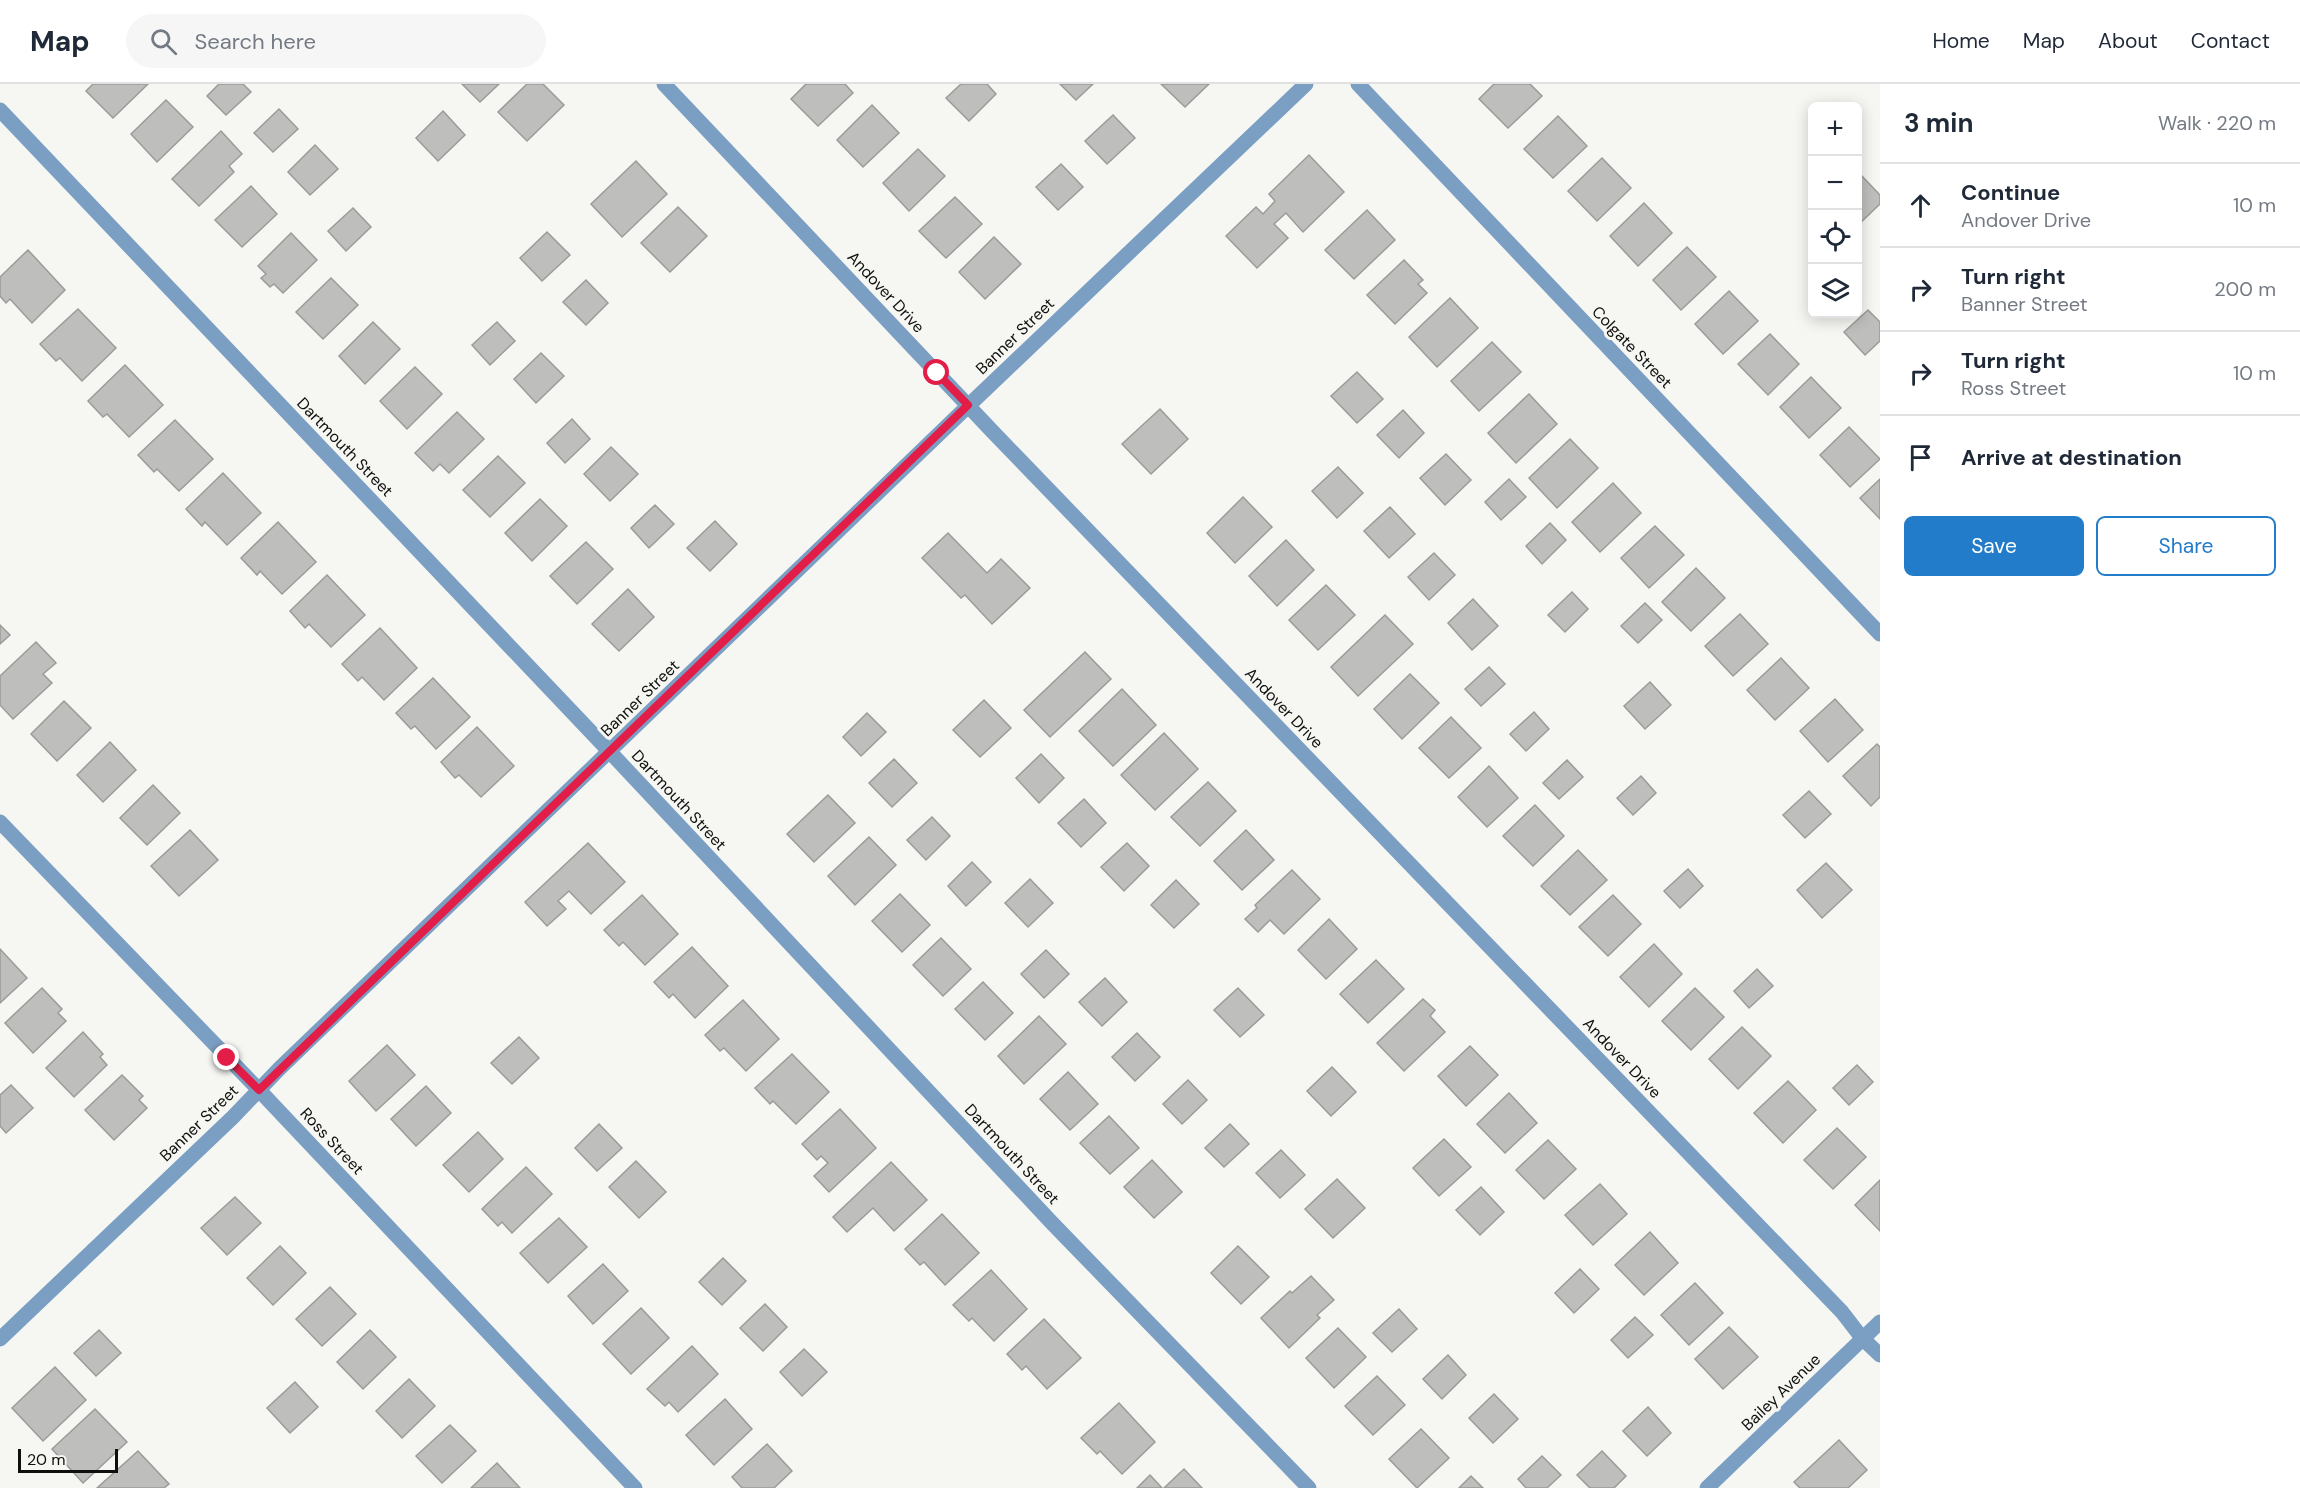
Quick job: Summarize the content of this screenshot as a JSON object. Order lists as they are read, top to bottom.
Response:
{
  "streets": {
    "street": [
      "Andover Drive",
      "Banner Street",
      "Colgate Street",
      "Dartmouth Street",
      "Ross Street",
      "Bailey Avenue"
    ]
  },
  "crossings": [
    ["Andover Drive", "Banner Street"],
    ["Andover Drive", "Bailey Avenue"],
    ["Banner Street", "Dartmouth Street"],
    ["Banner Street", "Ross Street"]
  ],
  "scale_bar": "20 m",
  "page": {
    "header": "Map",
    "search": "Search here",
    "nav": [
      "Home",
      "Map",
      "About",
      "Contact"
    ],
    "heading": ["3 min", "Walk · 220 m"],
    "map_buttons": ["+", "−"],
    "list": [
      ["Continue", "Andover Drive", "10 m"],
      ["Turn right", "Banner Street", "200 m"],
      ["Turn right", "Ross Street", "10 m"],
      "Arrive at destination"
    ],
    "buttons": ["Save", "Share"],
    "scale": "20 m"
  }
}
